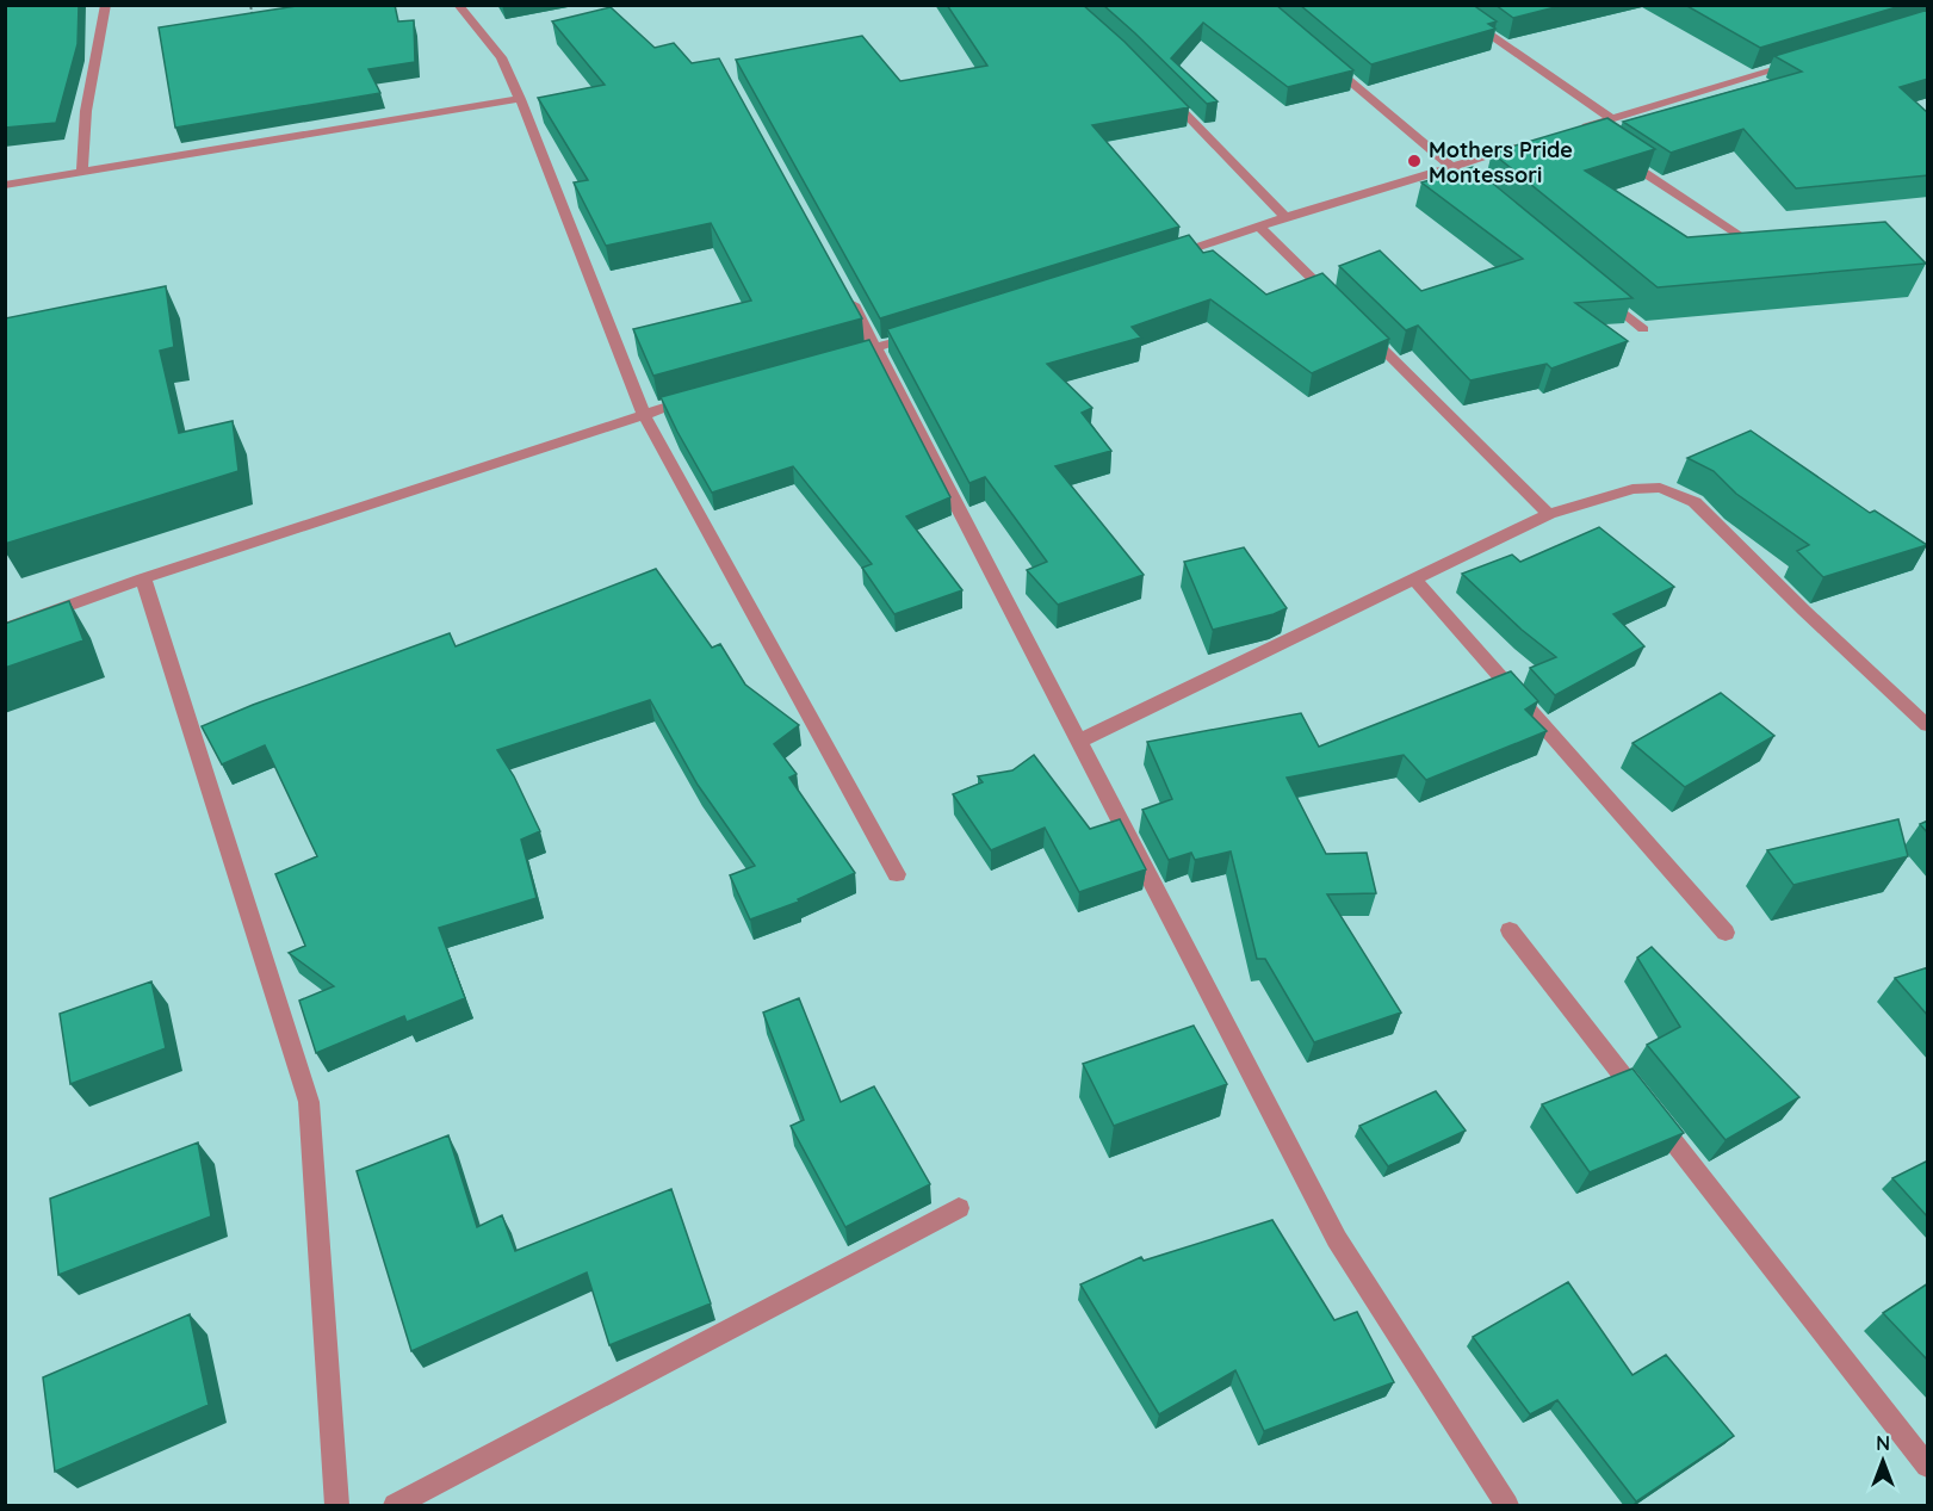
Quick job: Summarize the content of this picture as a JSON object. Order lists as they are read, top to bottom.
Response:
{
  "places": ["Mothers Pride Montessori"],
  "north": "top"
}
